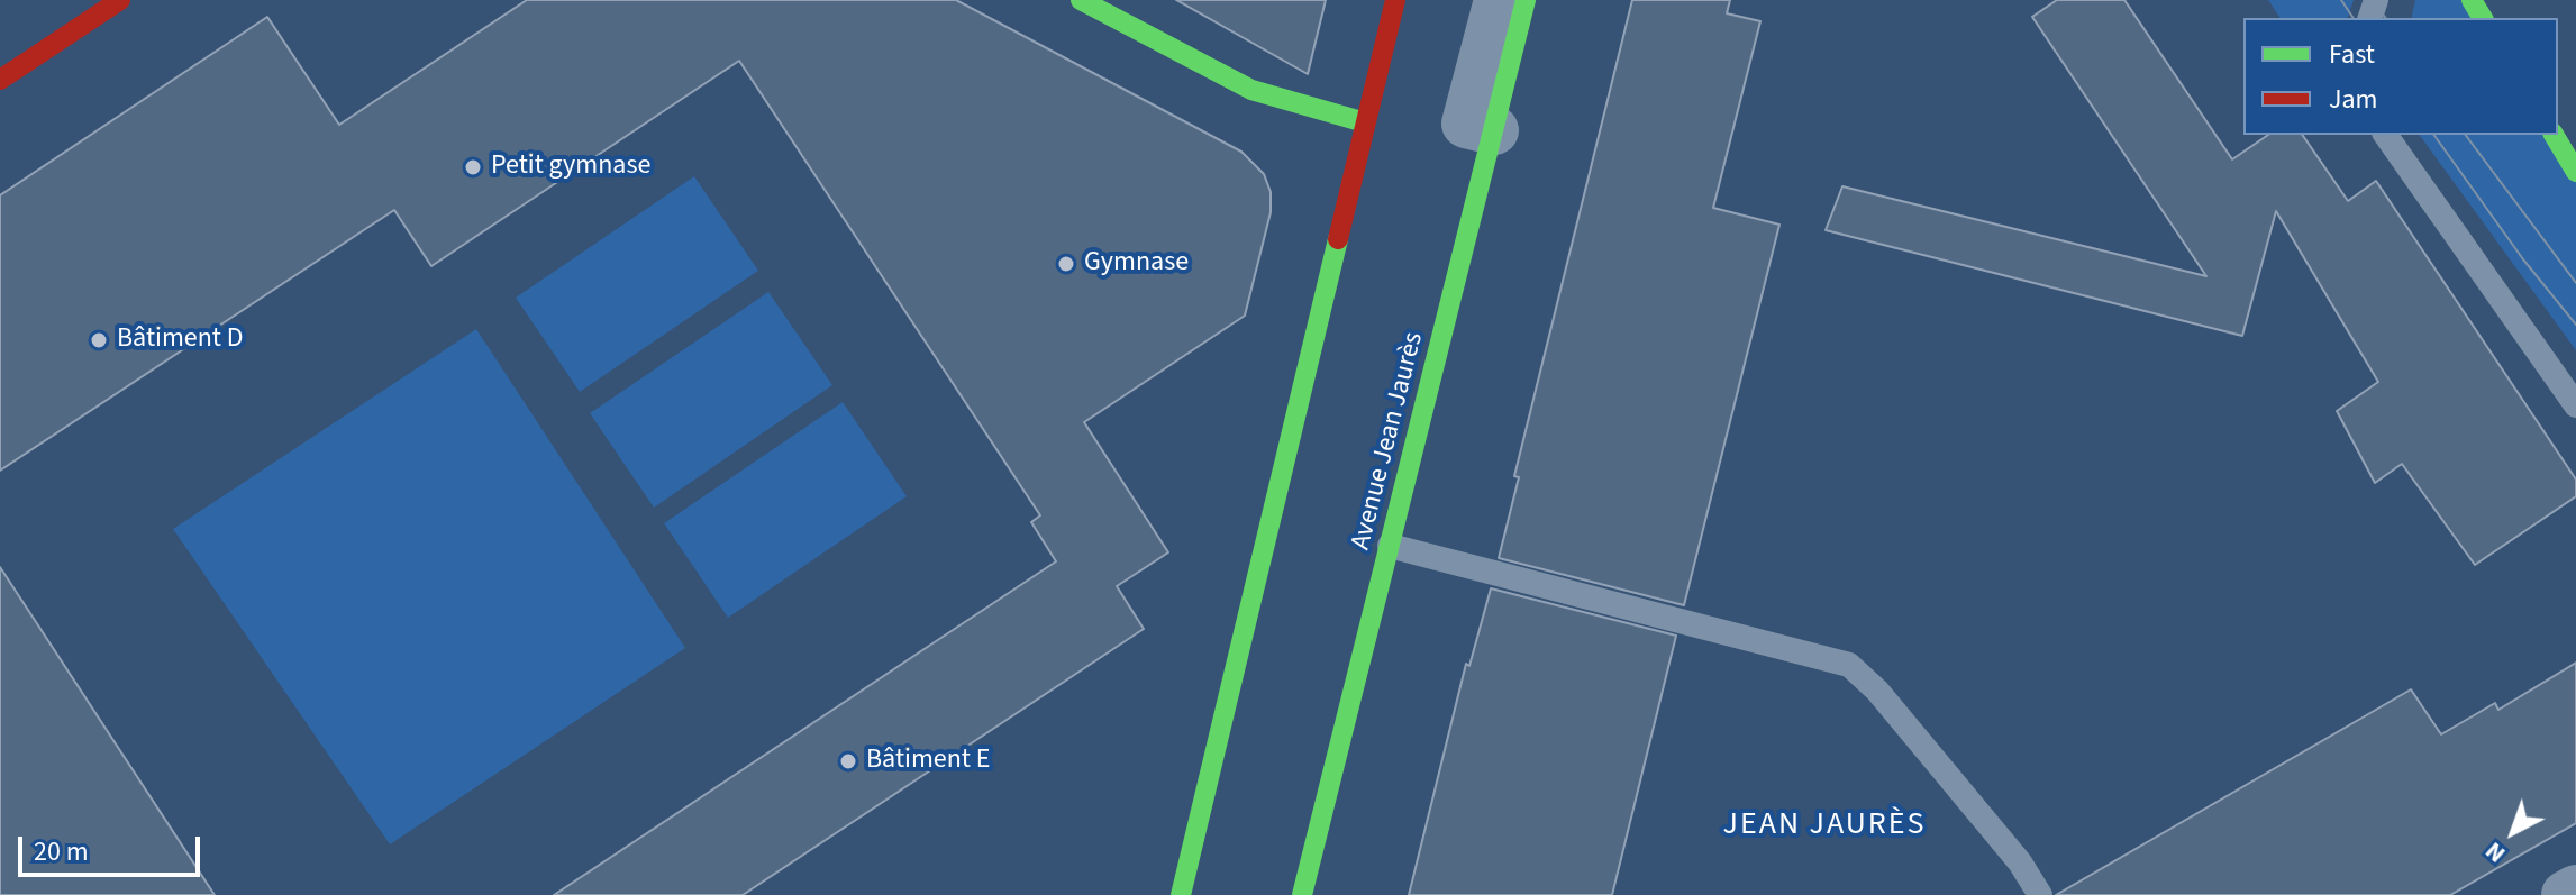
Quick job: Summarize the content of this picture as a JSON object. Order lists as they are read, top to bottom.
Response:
{
  "streets": {
    "main road": ["Avenue Jean Jaurès"]
  },
  "districts": ["JEAN JAURÈS"],
  "places": [
    "Petit gymnase",
    "Gymnase",
    "Bâtiment D",
    "Bâtiment E"
  ],
  "legend": ["Fast", "Jam"],
  "scale_bar": "20 m",
  "north": "bottom left"
}
